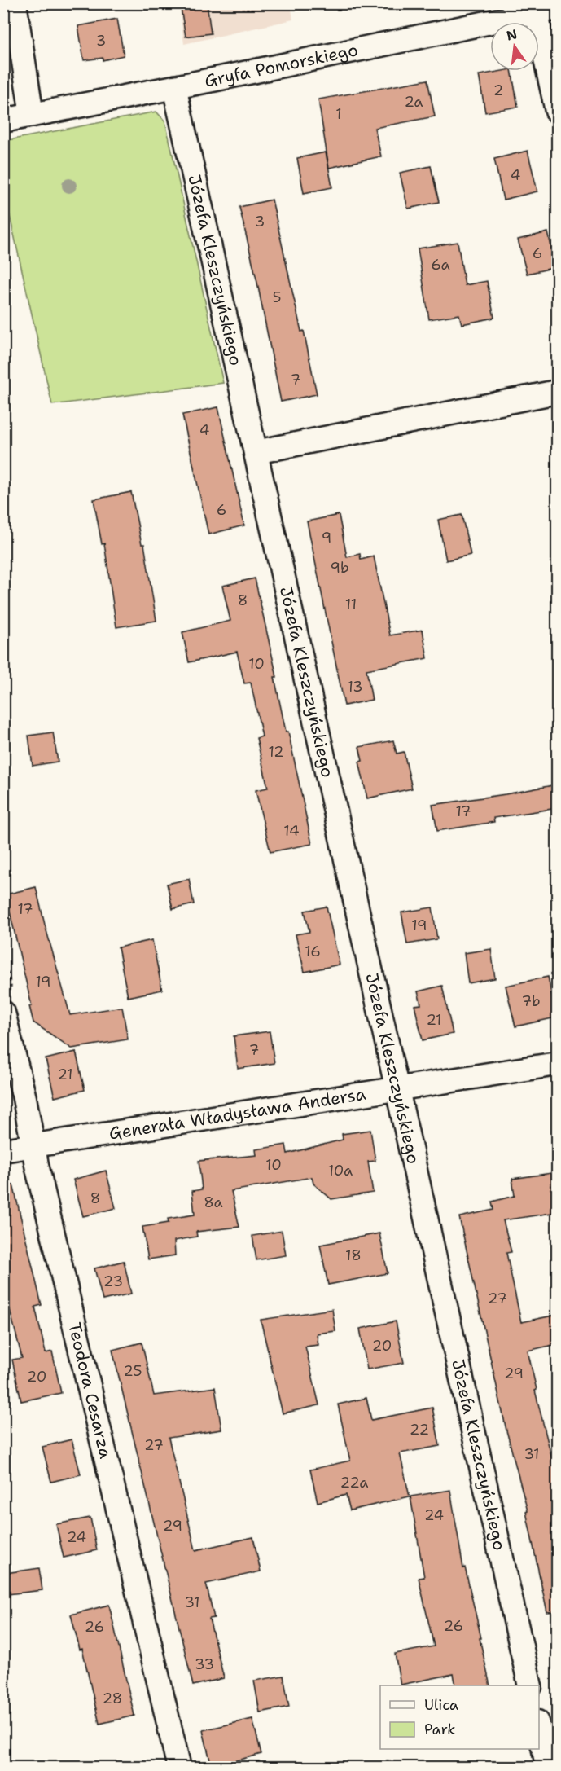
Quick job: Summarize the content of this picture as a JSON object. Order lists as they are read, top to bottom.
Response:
{
  "streets": {
    "street": [
      "Gryfa Pomorskiego",
      "Józefa Kleszczyńskiego",
      "Generała Władysława Andersa",
      "Teodora Cesarza"
    ]
  },
  "crossings": [
    ["Gryfa Pomorskiego", "Józefa Kleszczyńskiego"],
    ["Józefa Kleszczyńskiego", "Generała Władysława Andersa"],
    ["Generała Władysława Andersa", "Teodora Cesarza"]
  ],
  "house_numbers": [
    "3",
    "2",
    "2a",
    "1",
    "4",
    "3",
    "6",
    "6a",
    "5",
    "7",
    "4",
    "6",
    "9",
    "9b",
    "8",
    "11",
    "10",
    "13",
    "12",
    "17",
    "14",
    "17",
    "19",
    "16",
    "19",
    "7b",
    "21",
    "7",
    "21",
    "10",
    "10a",
    "8",
    "8a",
    "18",
    "23",
    "27",
    "20",
    "25",
    "29",
    "20",
    "22",
    "27",
    "31",
    "22a",
    "24",
    "29",
    "24",
    "31",
    "26",
    "26",
    "33",
    "28"
  ],
  "legend": ["Ulica", "Park"],
  "north": "top"
}
